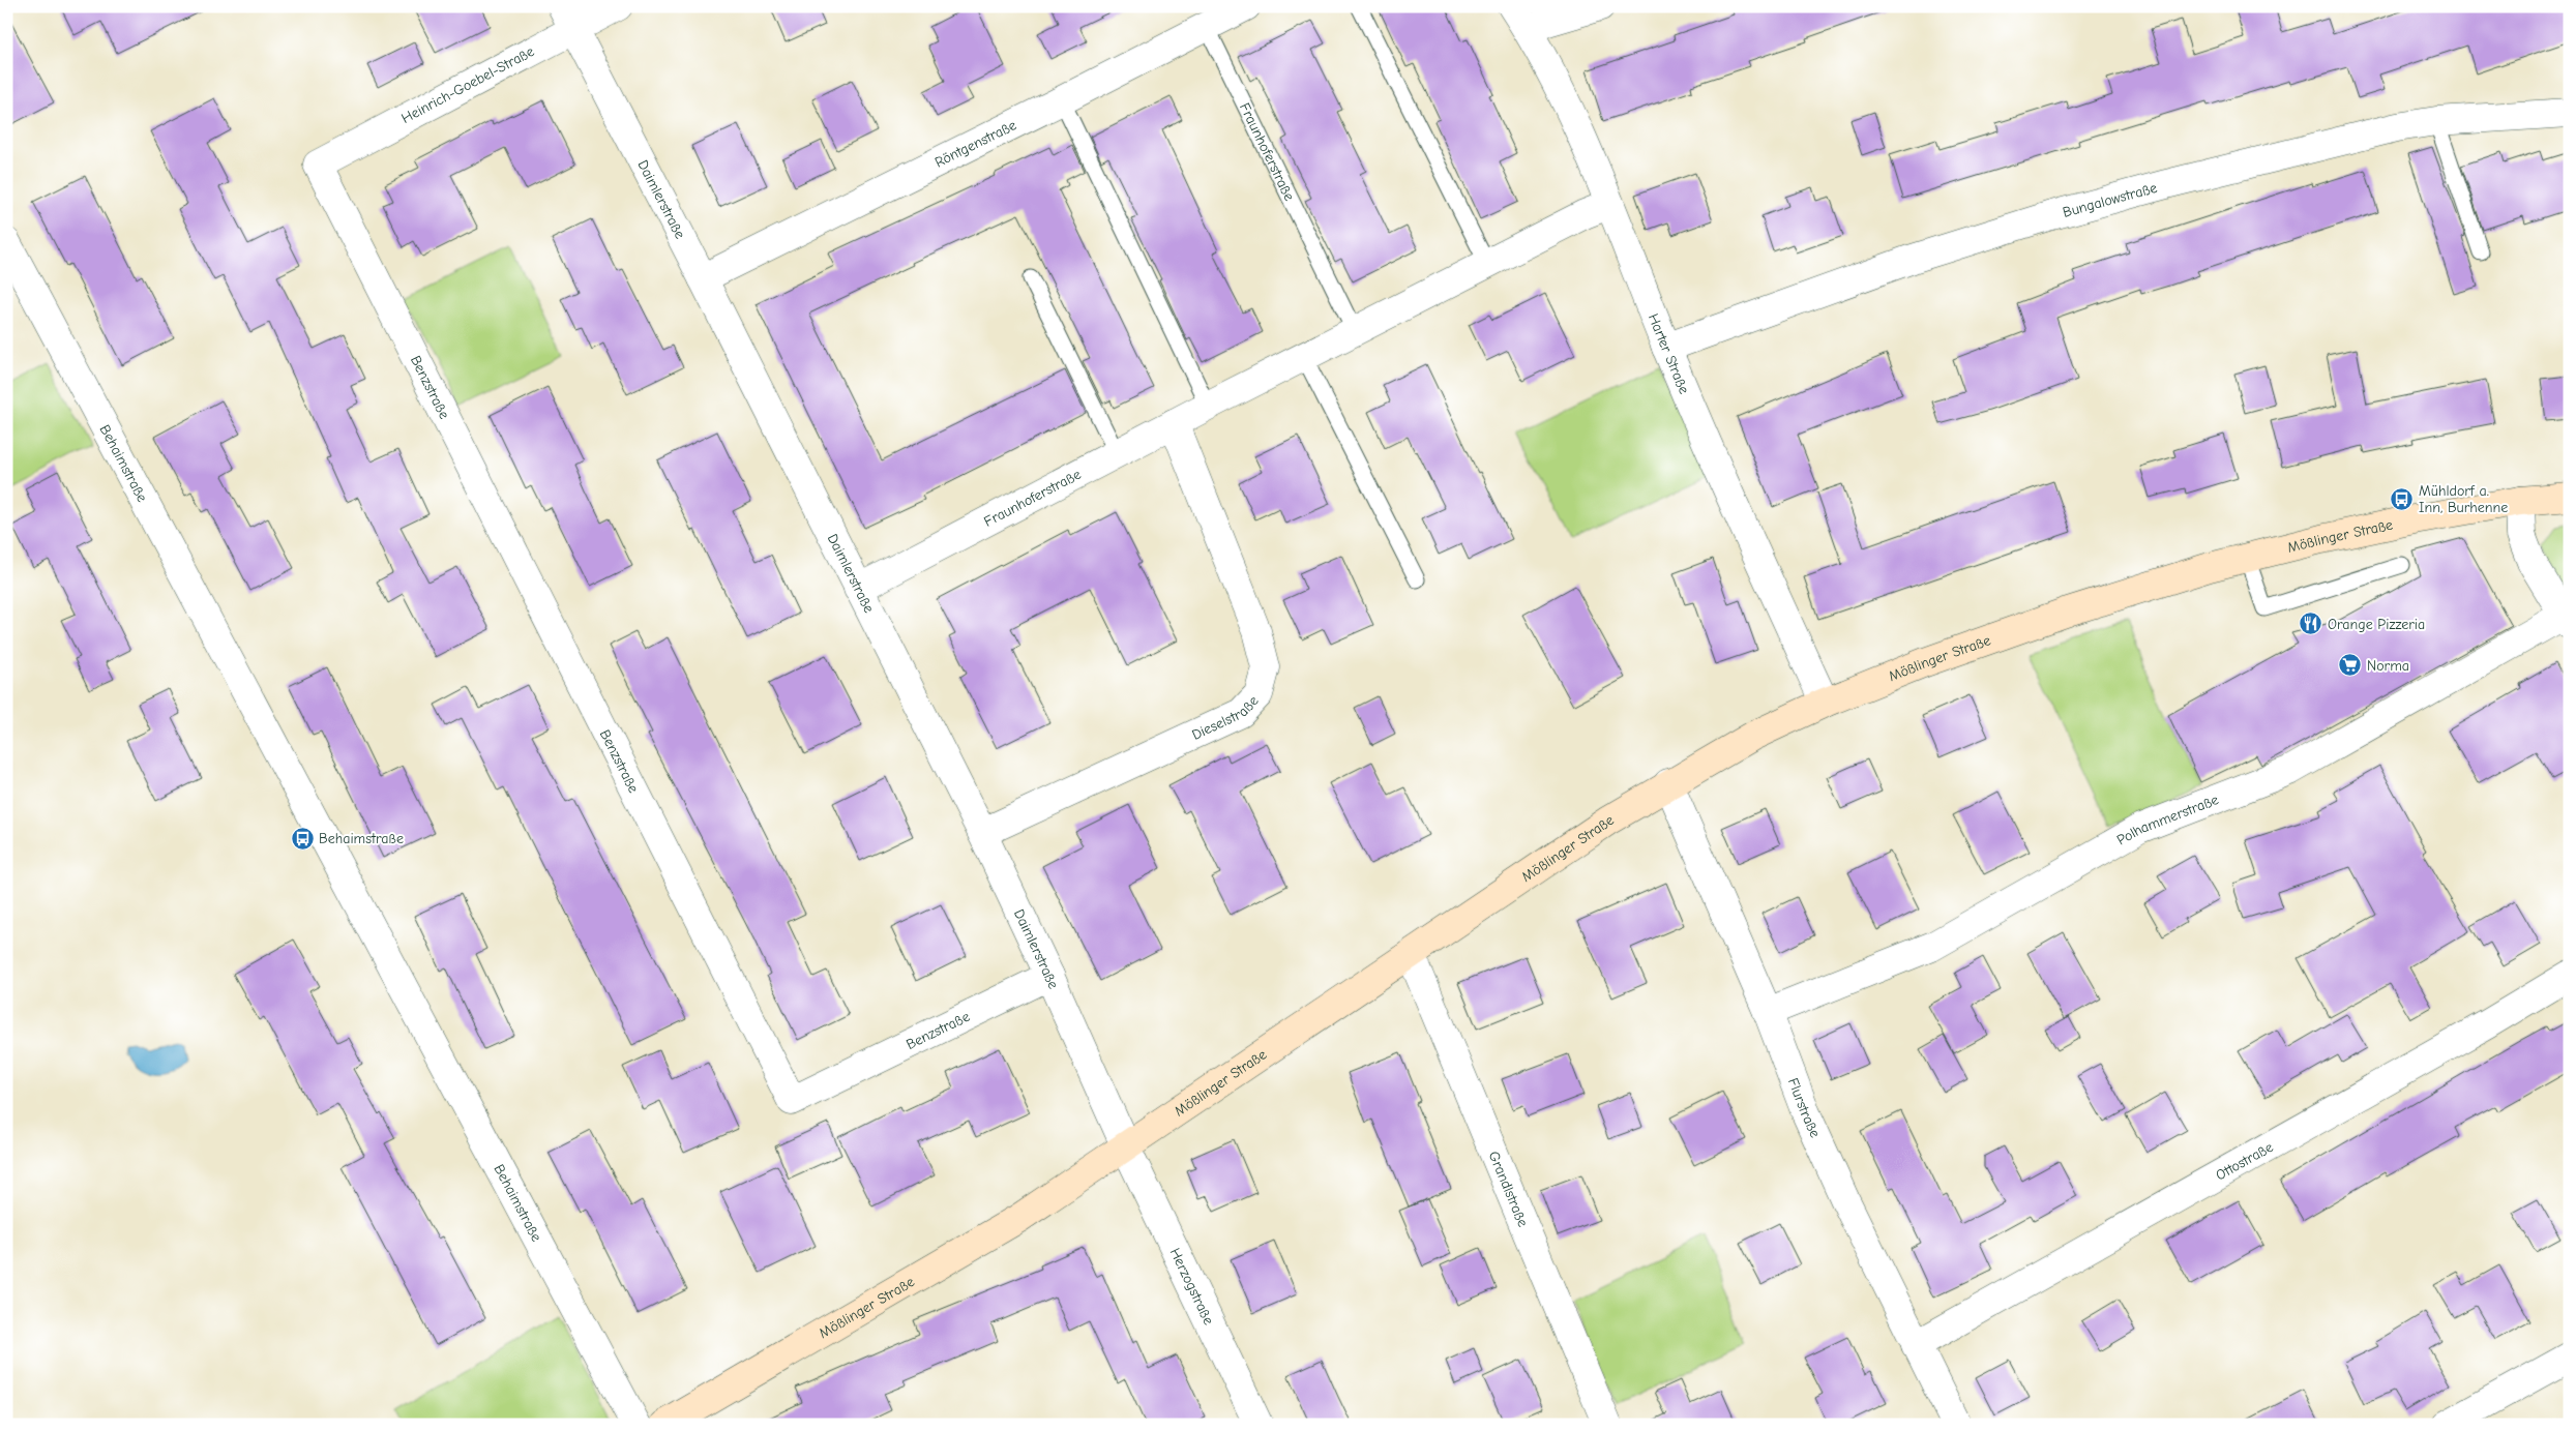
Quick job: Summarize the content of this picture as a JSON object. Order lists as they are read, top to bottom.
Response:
{
  "streets": {
    "street": [
      "Heinrich-Goebel-Straße",
      "Röntgenstraße",
      "Fraunhoferstraße",
      "Daimlerstraße",
      "Bungalowstraße",
      "Harter Straße",
      "Benzstraße",
      "Behaimstraße",
      "Mößlinger Straße",
      "Dieselstraße",
      "Polhammerstraße",
      "Flurstraße",
      "Ottostraße",
      "Grandlstraße",
      "Herzogstraße"
    ]
  },
  "crossings": [
    ["Heinrich-Goebel-Straße", "Daimlerstraße"],
    ["Heinrich-Goebel-Straße", "Benzstraße"],
    ["Röntgenstraße", "Fraunhoferstraße"],
    ["Röntgenstraße", "Daimlerstraße"],
    ["Fraunhoferstraße", "Daimlerstraße"],
    ["Fraunhoferstraße", "Harter Straße"],
    ["Fraunhoferstraße", "Dieselstraße"],
    ["Daimlerstraße", "Benzstraße"],
    ["Daimlerstraße", "Mößlinger Straße"],
    ["Daimlerstraße", "Dieselstraße"],
    ["Daimlerstraße", "Herzogstraße"],
    ["Bungalowstraße", "Harter Straße"],
    ["Harter Straße", "Mößlinger Straße"],
    ["Mößlinger Straße", "Flurstraße"],
    ["Mößlinger Straße", "Grandlstraße"],
    ["Mößlinger Straße", "Herzogstraße"],
    ["Polhammerstraße", "Flurstraße"],
    ["Flurstraße", "Ottostraße"]
  ],
  "places": {
    "bus stop": ["Mühldorf a. Inn, Burhenne", "Behaimstraße"],
    "restaurant": ["Orange Pizzeria"],
    "supermarket": ["Norma"]
  }
}
